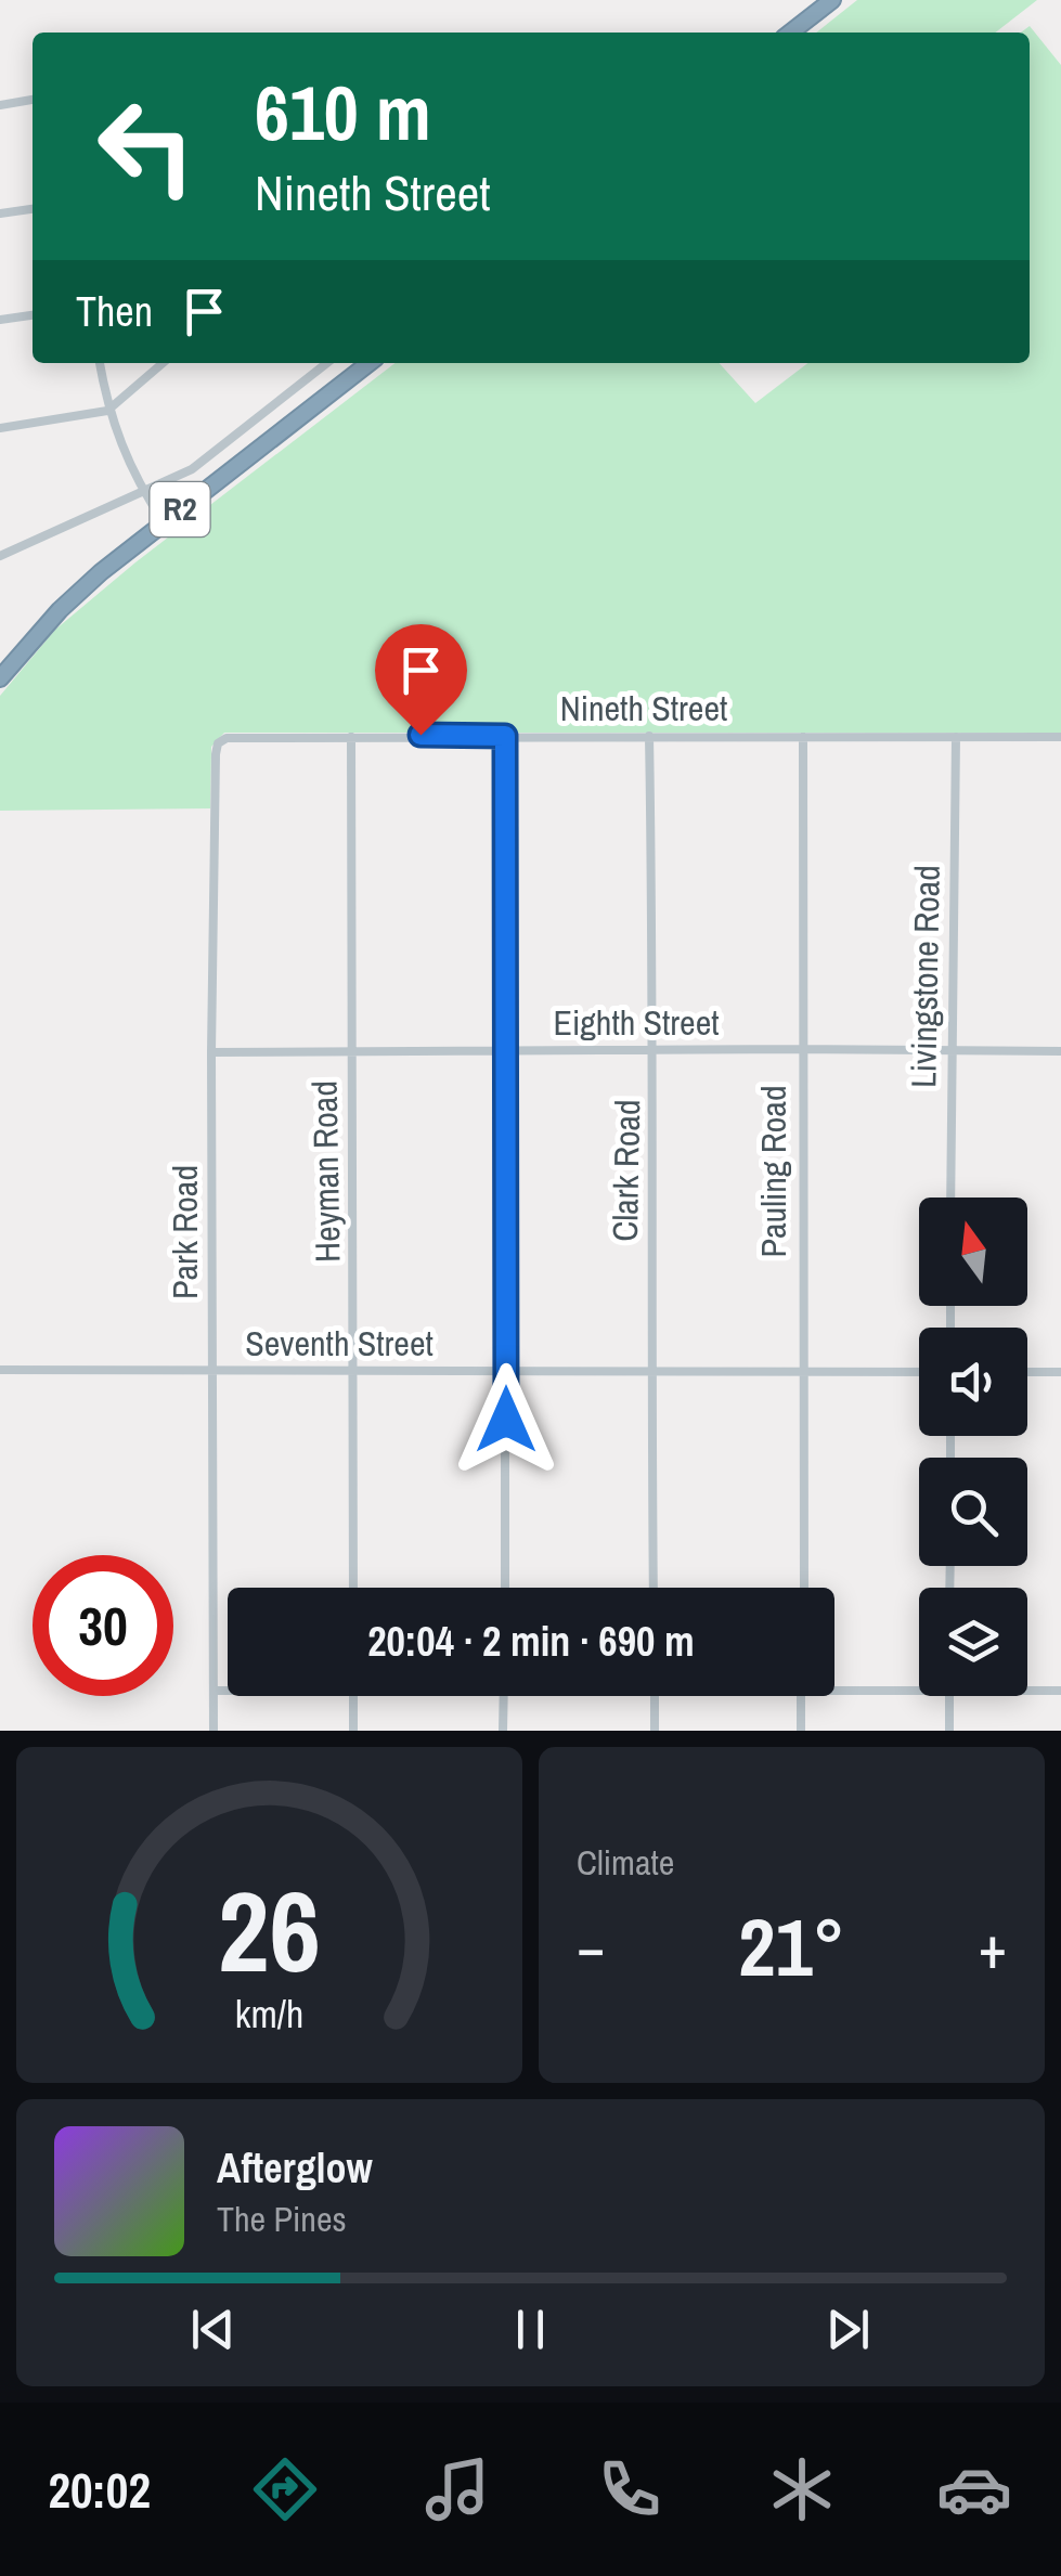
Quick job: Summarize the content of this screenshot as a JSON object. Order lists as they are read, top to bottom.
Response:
{
  "streets": {
    "highway": ["R2"],
    "street": [
      "Nineth Street",
      "Livingstone Road",
      "Eighth Street",
      "Clark Road",
      "Heyman Road",
      "Pauling Road",
      "Park Road",
      "Seventh Street"
    ]
  },
  "crossings": [
    ["Nineth Street", "Livingstone Road"],
    ["Nineth Street", "Clark Road"],
    ["Nineth Street", "Heyman Road"],
    ["Nineth Street", "Pauling Road"],
    ["Nineth Street", "Park Road"],
    ["Livingstone Road", "Eighth Street"],
    ["Eighth Street", "Clark Road"],
    ["Eighth Street", "Heyman Road"],
    ["Eighth Street", "Pauling Road"],
    ["Eighth Street", "Park Road"],
    ["Clark Road", "Seventh Street"],
    ["Heyman Road", "Seventh Street"],
    ["Pauling Road", "Seventh Street"],
    ["Park Road", "Seventh Street"]
  ],
  "north": "top",
  "page": {
    "turn": ["610 m", "Nineth Street"],
    "then": "Then",
    "limit": "30",
    "trip": "20:04 · 2 min · 690 m",
    "tile": "Climate",
    "heat": ["−", "21°", "+"],
    "song": ["Afterglow", "The Pines"],
    "tabs": "20:02",
    "gauge": ["26", "km/h"]
  }
}
